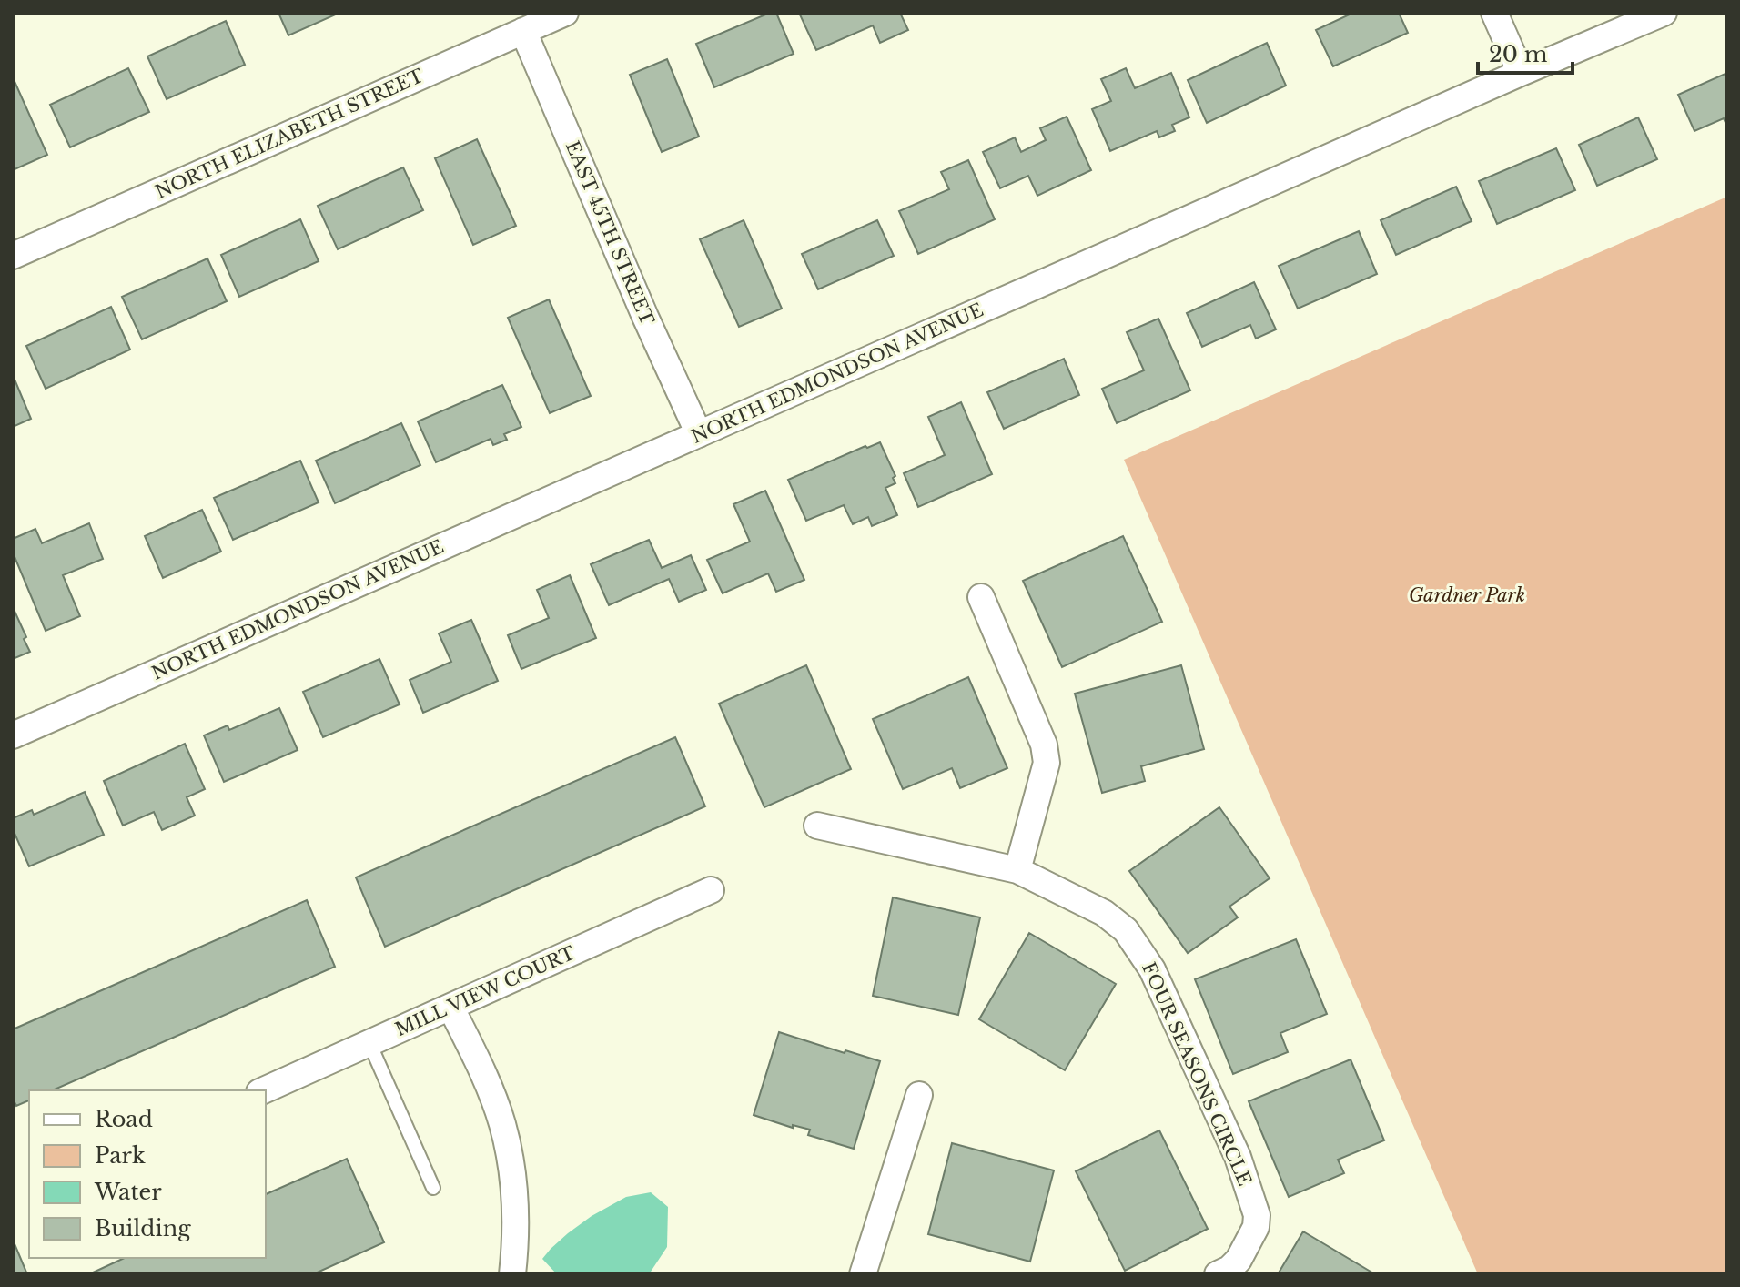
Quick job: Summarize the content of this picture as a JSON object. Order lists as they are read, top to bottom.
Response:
{
  "streets": {
    "street": [
      "NORTH ELIZABETH STREET",
      "EAST 45TH STREET",
      "NORTH EDMONDSON AVENUE",
      "MILL VIEW COURT",
      "FOUR SEASONS CIRCLE"
    ]
  },
  "crossings": [
    ["NORTH ELIZABETH STREET", "EAST 45TH STREET"],
    ["EAST 45TH STREET", "NORTH EDMONDSON AVENUE"]
  ],
  "parks": ["Gardner Park"],
  "legend": [
    "Road",
    "Park",
    "Water",
    "Building"
  ],
  "scale_bar": "20 m"
}
